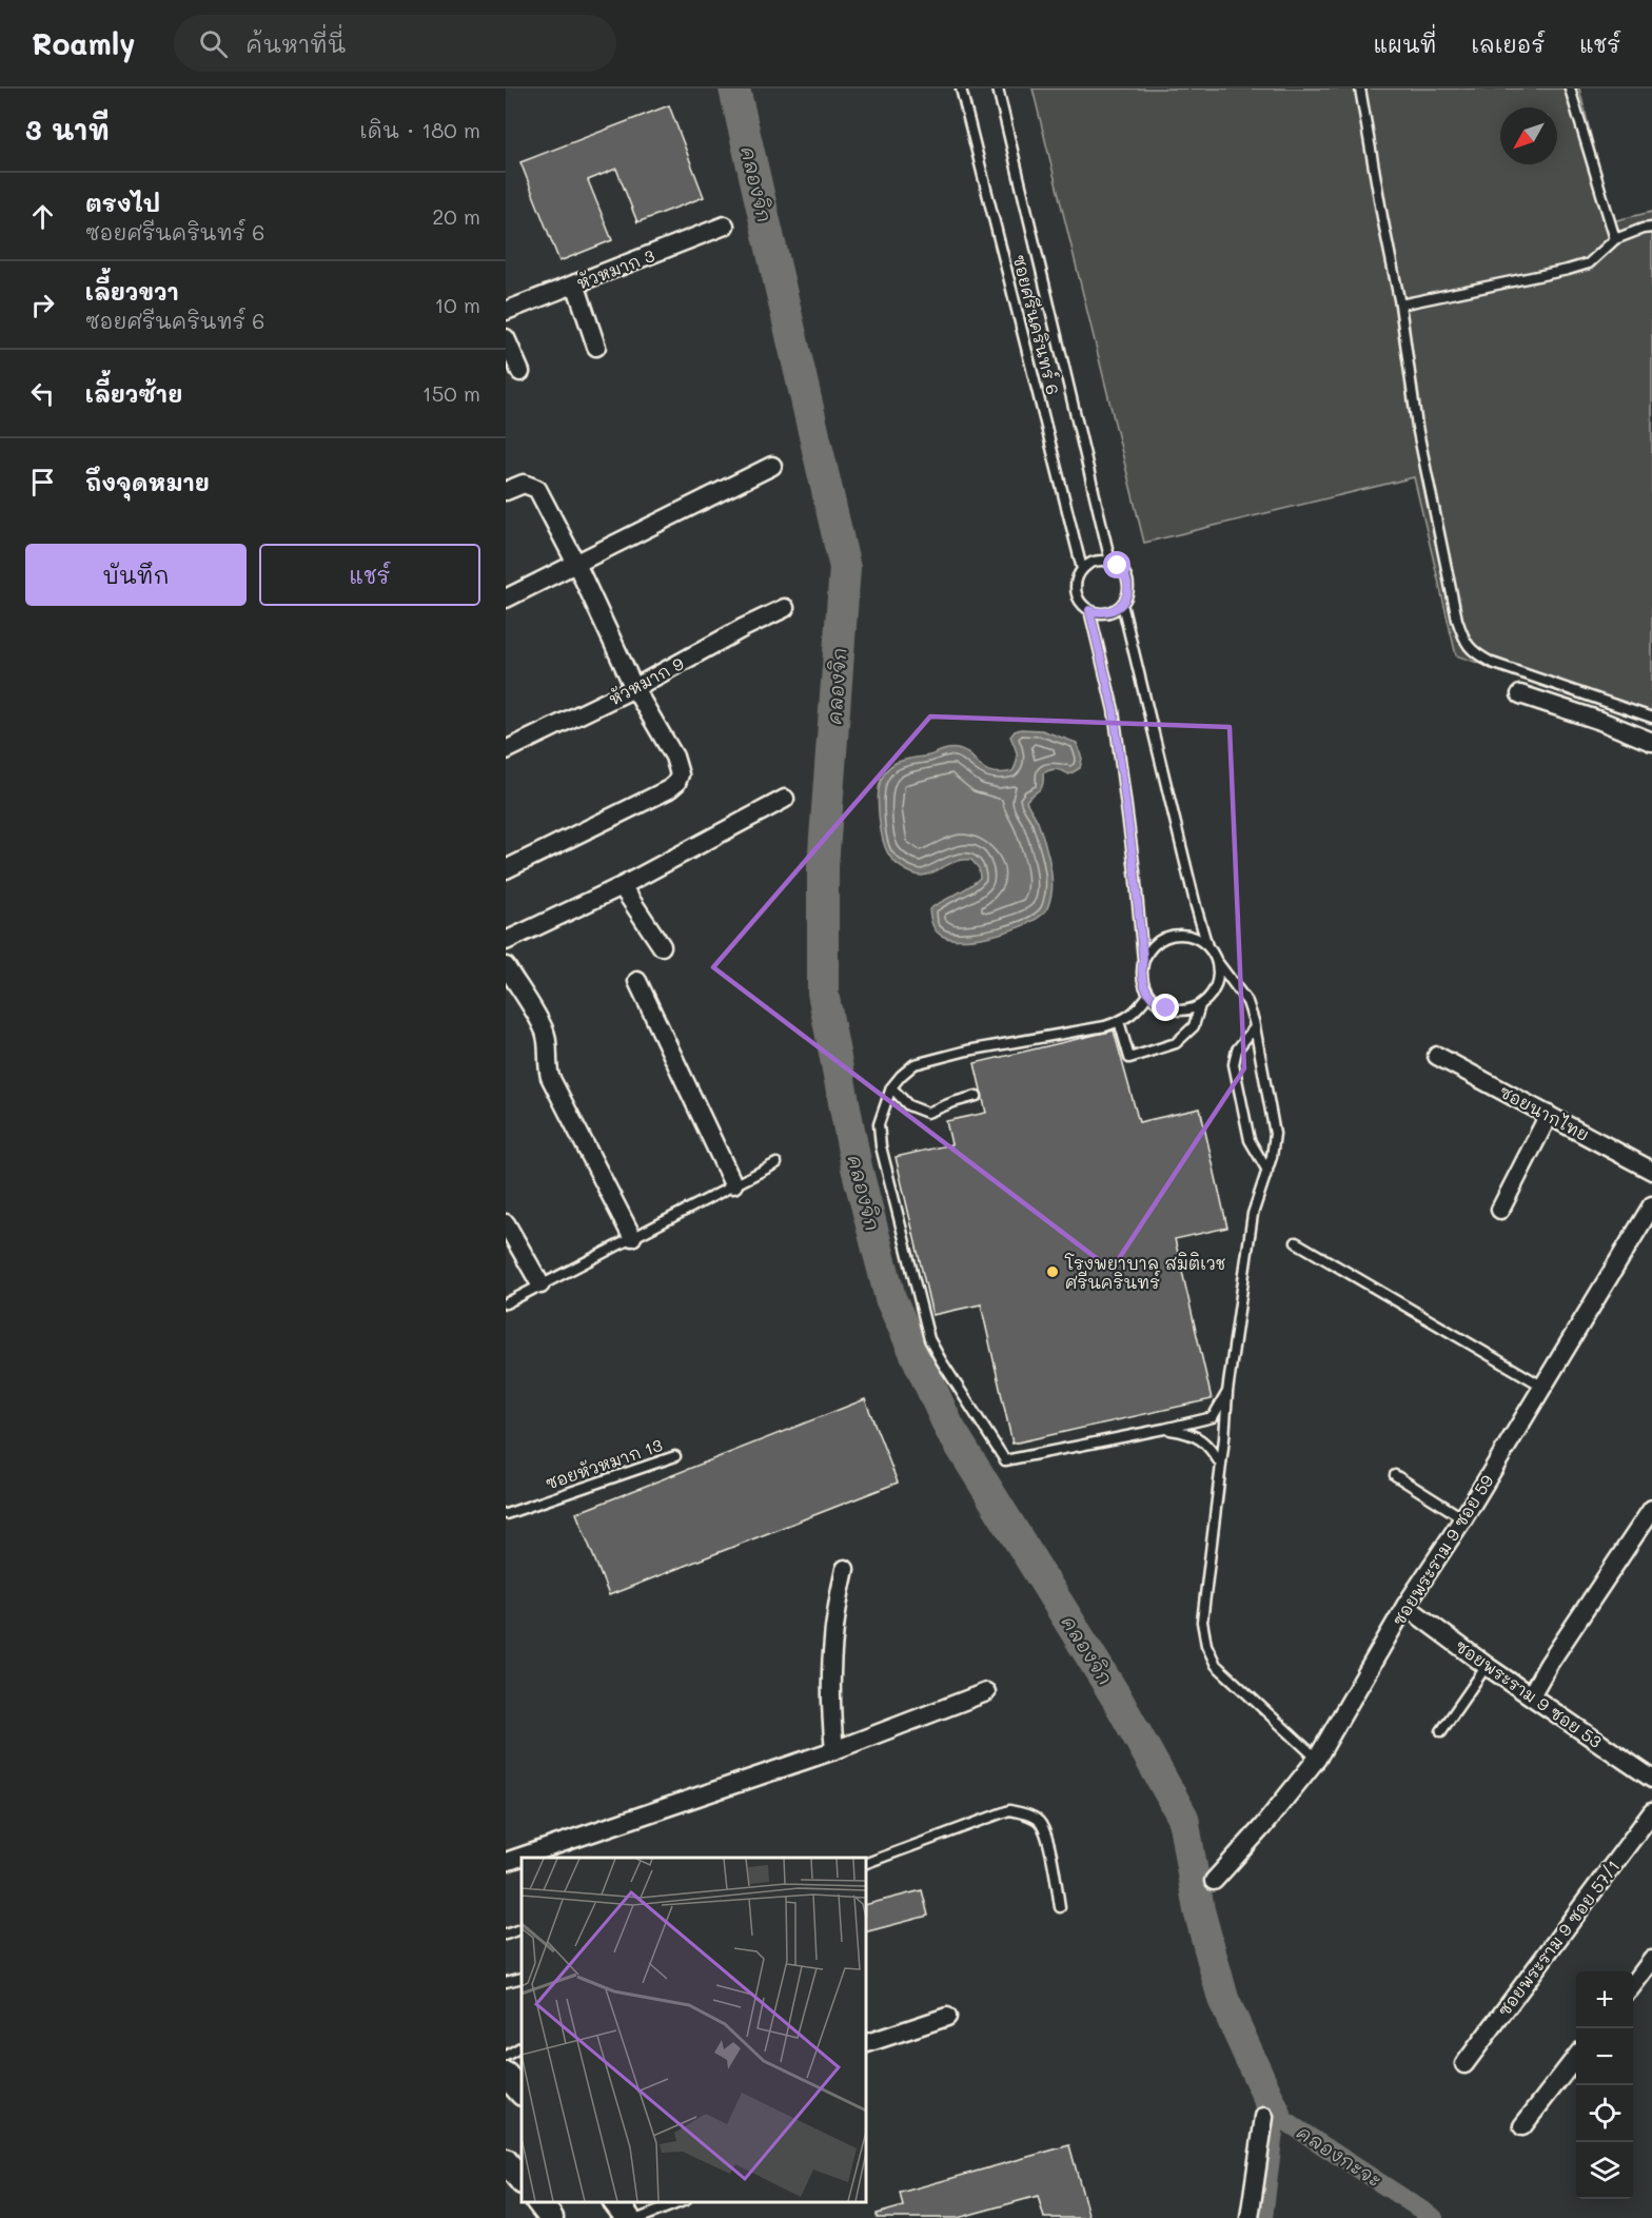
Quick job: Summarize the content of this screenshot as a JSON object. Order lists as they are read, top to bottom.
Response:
{
  "streets": {
    "street": [
      "หัวหมาก 3",
      "หัวหมาก 9",
      "ซอยนากไทย",
      "ซอยพระราม 9 ซอย 59",
      "ซอยพระราม 9 ซอย 53",
      "ซอยพระราม 9 ซอย 57/1"
    ],
    "lane": ["ซอยศรีนครินทร์ 6", "ซอยหัวหมาก 13"]
  },
  "crossings": [
    ["ซอยพระราม 9 ซอย 59", "ซอยพระราม 9 ซอย 53"]
  ],
  "water": ["คลองจิก", "คลองกะจะ"],
  "places": ["โรงพยาบาล สมิติเวช ศรีนครินทร์"],
  "north": "bottom left",
  "page": {
    "header": "Roamly",
    "search": "ค้นหาที่นี่",
    "nav": ["แผนที่", "เลเยอร์", "แชร์"],
    "heading": ["3 นาที", "เดิน · 180 m"],
    "list": [
      ["ตรงไป", "ซอยศรีนครินทร์ 6", "20 m"],
      ["เลี้ยวขวา", "ซอยศรีนครินทร์ 6", "10 m"],
      ["เลี้ยวซ้าย", "150 m"],
      "ถึงจุดหมาย"
    ],
    "buttons": ["บันทึก", "แชร์"],
    "map_buttons": ["+", "−"]
  }
}
